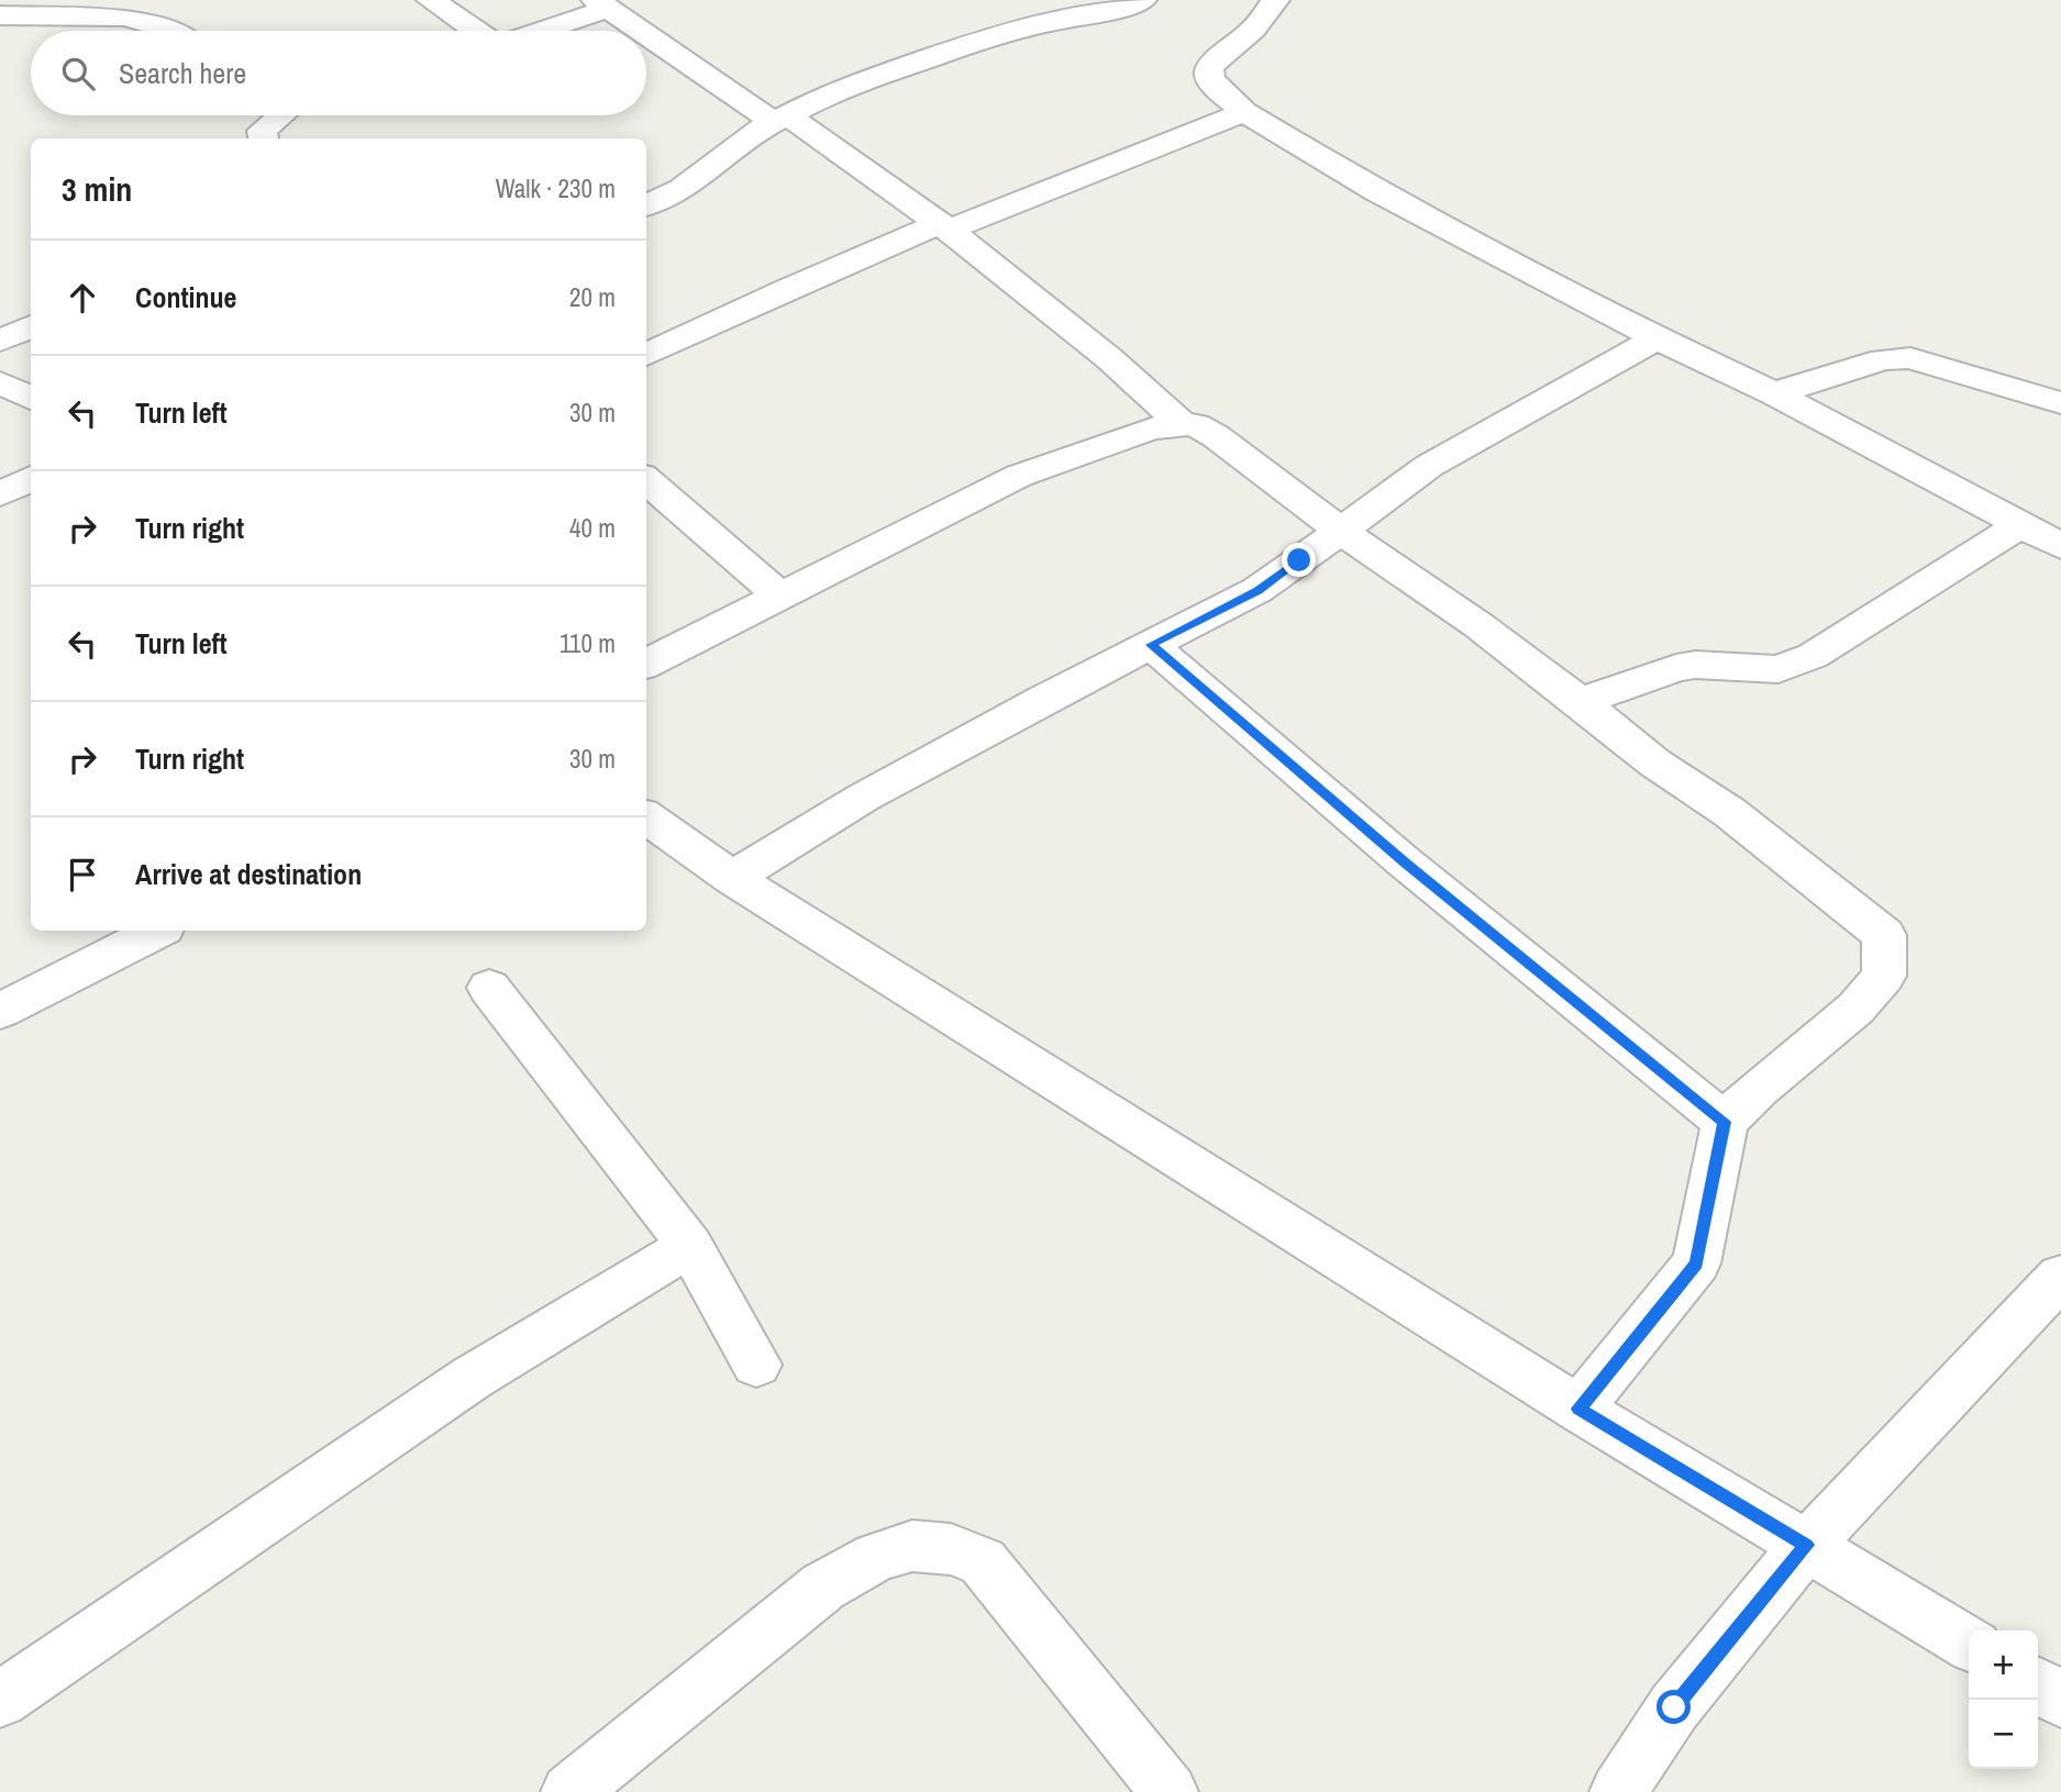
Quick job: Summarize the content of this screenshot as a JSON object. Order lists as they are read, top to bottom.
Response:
{
  "page": {
    "search": "Search here",
    "heading": ["3 min", "Walk · 230 m"],
    "list": [
      ["Continue", "20 m"],
      ["Turn left", "30 m"],
      ["Turn right", "40 m"],
      ["Turn left", "110 m"],
      ["Turn right", "30 m"],
      "Arrive at destination"
    ],
    "map_buttons": ["+", "−"]
  }
}
